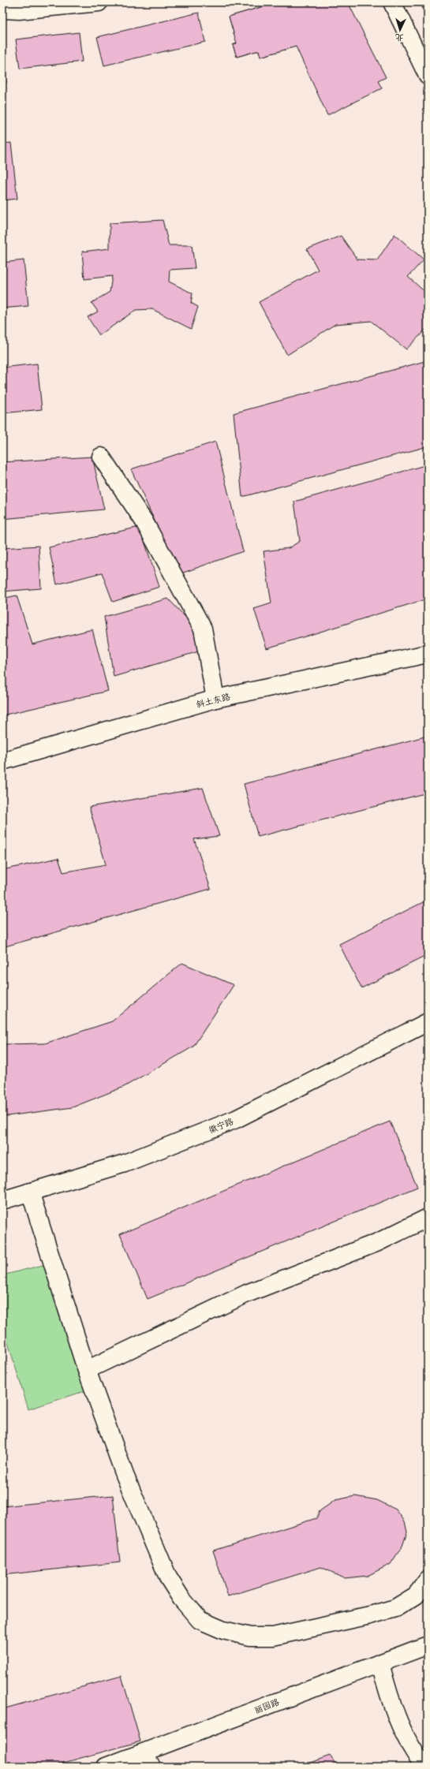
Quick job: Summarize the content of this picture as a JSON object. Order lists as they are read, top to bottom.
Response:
{
  "streets": {
    "street": ["斜土东路", "徽宁路", "丽园路"]
  },
  "north": "bottom"
}
